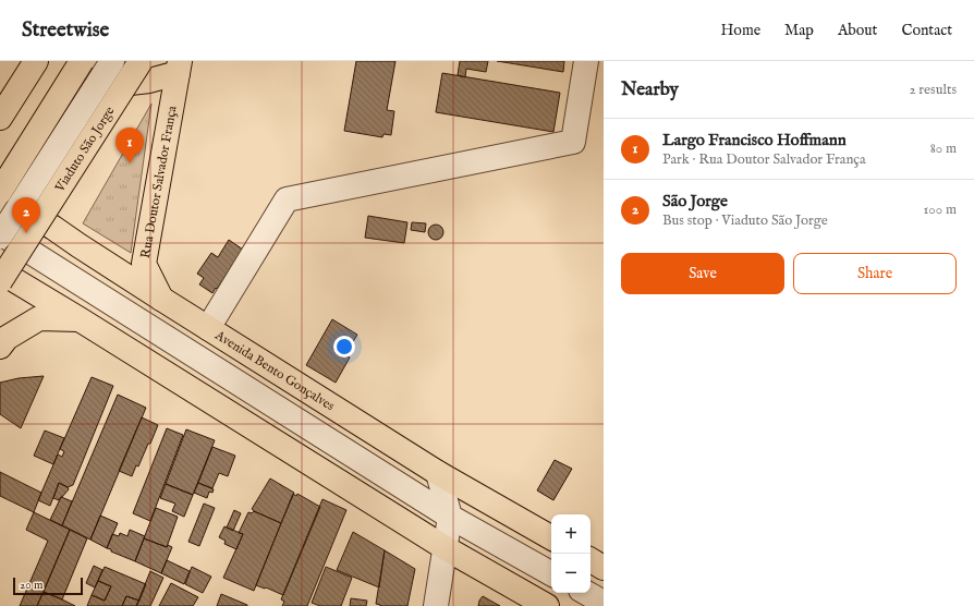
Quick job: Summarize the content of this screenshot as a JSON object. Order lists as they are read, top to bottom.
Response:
{
  "streets": {
    "main road": ["Viaduto São Jorge", "Rua Doutor Salvador França", "Avenida Bento Gonçalves"]
  },
  "crossings": [
    ["Rua Doutor Salvador França", "Avenida Bento Gonçalves"]
  ],
  "scale_bar": "20 m",
  "page": {
    "header": "Streetwise",
    "nav": [
      "Home",
      "Map",
      "About",
      "Contact"
    ],
    "heading": ["Nearby", "2 results"],
    "list": [
      {
        "mark": "1",
        "name": "Largo Francisco Hoffmann",
        "note": "Park · Rua Doutor Salvador França",
        "value": "80 m"
      },
      {
        "mark": "2",
        "name": "São Jorge",
        "note": "Bus stop · Viaduto São Jorge",
        "value": "100 m"
      }
    ],
    "pins": ["1", "2"],
    "buttons": ["Save", "Share"],
    "map_buttons": ["+", "−"],
    "scale": "20 m"
  }
}
